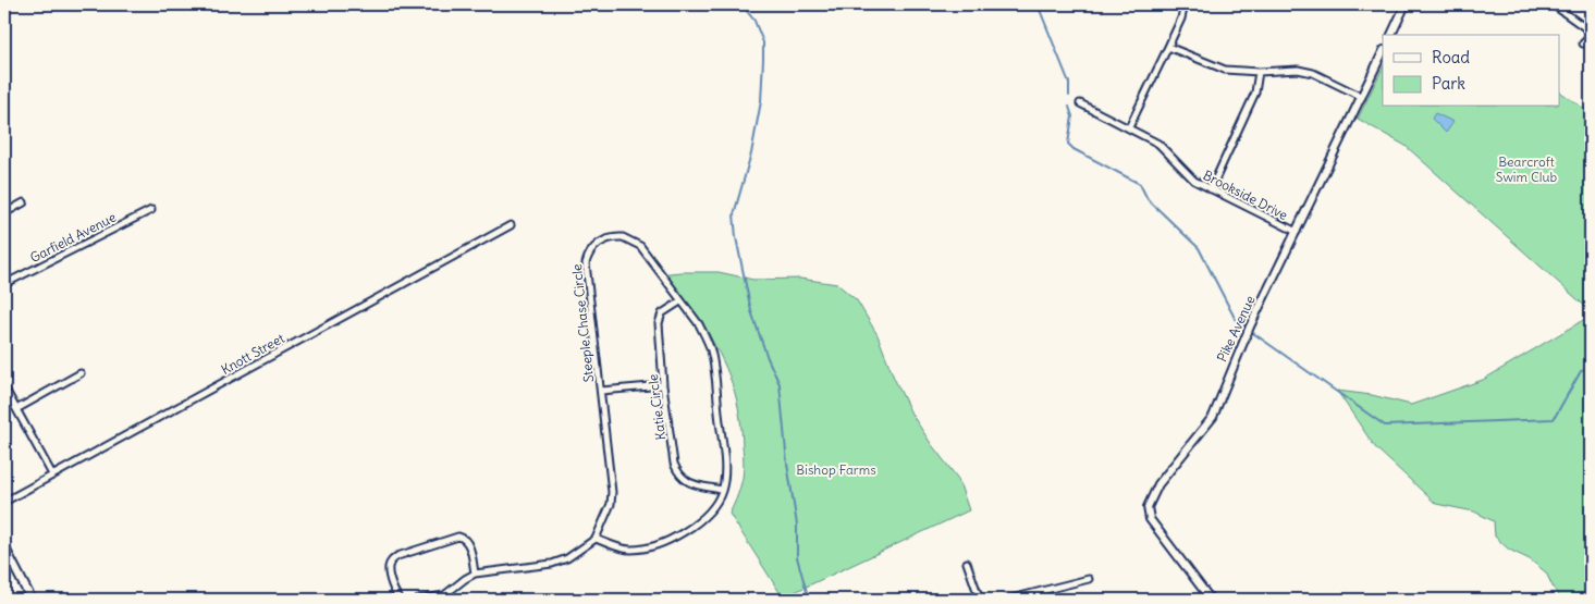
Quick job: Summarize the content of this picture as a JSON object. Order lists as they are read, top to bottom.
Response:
{
  "streets": {
    "street": [
      "Brookside Drive",
      "Garfield Avenue",
      "Steeple Chase Circle",
      "Pike Avenue",
      "Knott Street",
      "Katie Circle"
    ]
  },
  "crossings": [
    ["Brookside Drive", "Pike Avenue"],
    ["Steeple Chase Circle", "Katie Circle"]
  ],
  "parks": ["Bearcroft Swim Club", "Bishop Farms"],
  "legend": ["Road", "Park"]
}
